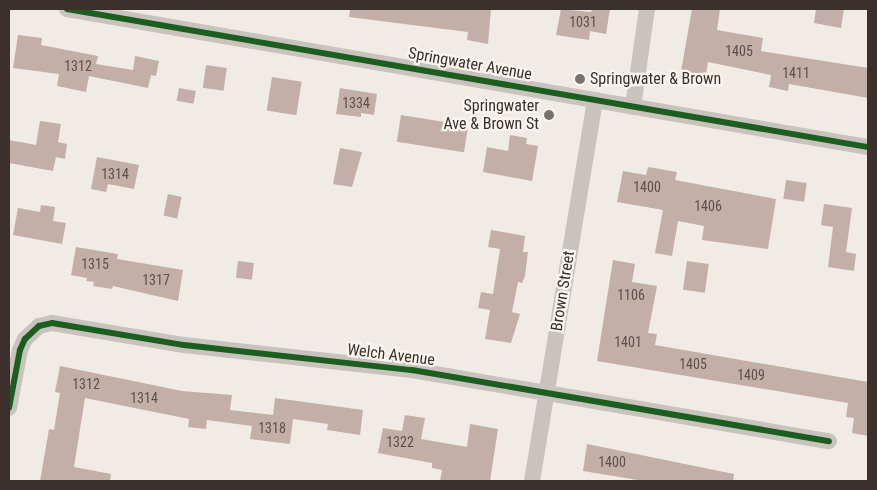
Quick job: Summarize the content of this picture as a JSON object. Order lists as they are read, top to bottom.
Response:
{
  "streets": {
    "street": ["Springwater Avenue", "Brown Street", "Welch Avenue"]
  },
  "crossings": [
    ["Springwater Avenue", "Brown Street"],
    ["Brown Street", "Welch Avenue"]
  ],
  "places": ["Springwater & Brown", "Springwater Ave & Brown St"],
  "house_numbers": [
    "1031",
    "1405",
    "1312",
    "1411",
    "1334",
    "1314",
    "1400",
    "1406",
    "1315",
    "1317",
    "1106",
    "1401",
    "1405",
    "1409",
    "1312",
    "1314",
    "1318",
    "1322",
    "1400"
  ]
}
